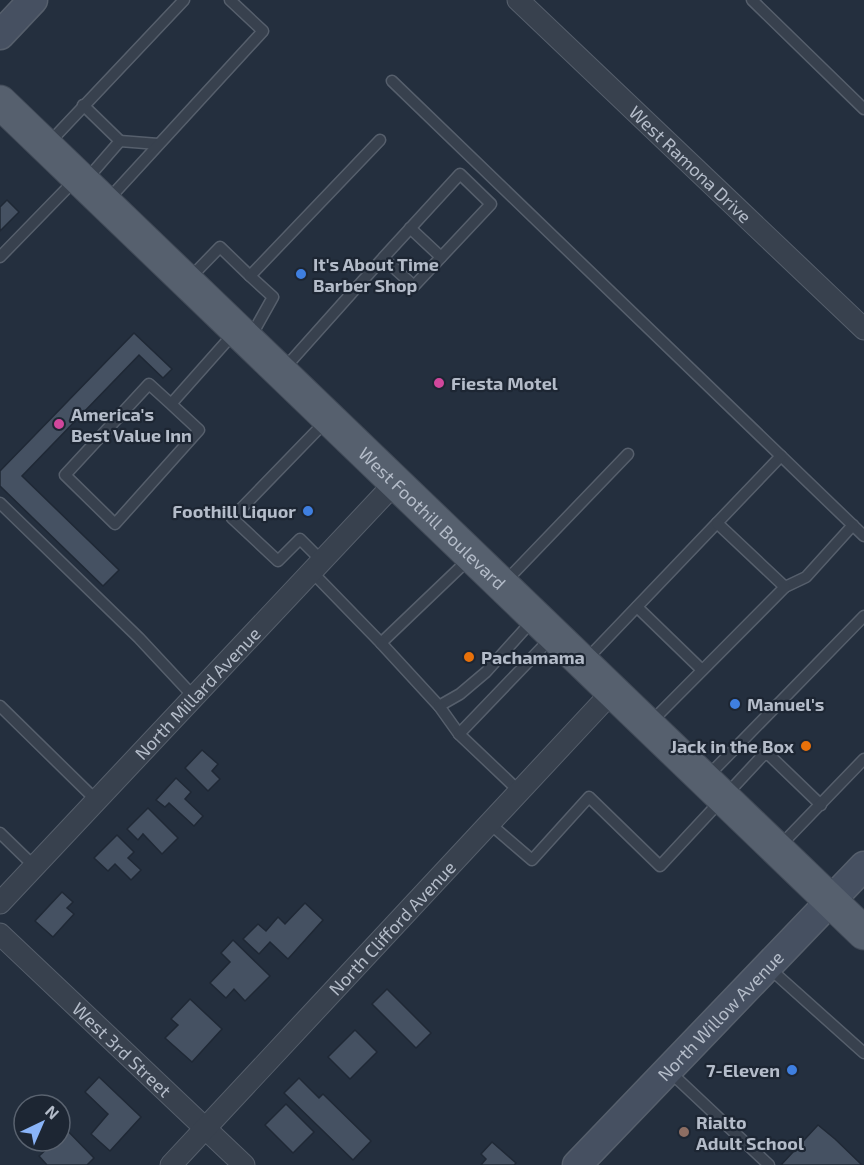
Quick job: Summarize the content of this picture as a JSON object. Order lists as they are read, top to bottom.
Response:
{
  "streets": {
    "main road": ["West Foothill Boulevard"],
    "street": [
      "West Ramona Drive",
      "North Millard Avenue",
      "North Clifford Avenue",
      "North Willow Avenue",
      "West 3rd Street"
    ]
  },
  "crossings": [
    ["West Foothill Boulevard", "North Millard Avenue"],
    ["West Foothill Boulevard", "North Clifford Avenue"],
    ["West Foothill Boulevard", "North Willow Avenue"],
    ["North Clifford Avenue", "West 3rd Street"]
  ],
  "places": [
    "It's About Time Barber Shop",
    "Fiesta Motel",
    "America's Best Value Inn",
    "Foothill Liquor",
    "Pachamama",
    "Manuel's",
    "Jack in the Box",
    "7-Eleven",
    "Rialto Adult School"
  ],
  "north": "top right"
}
